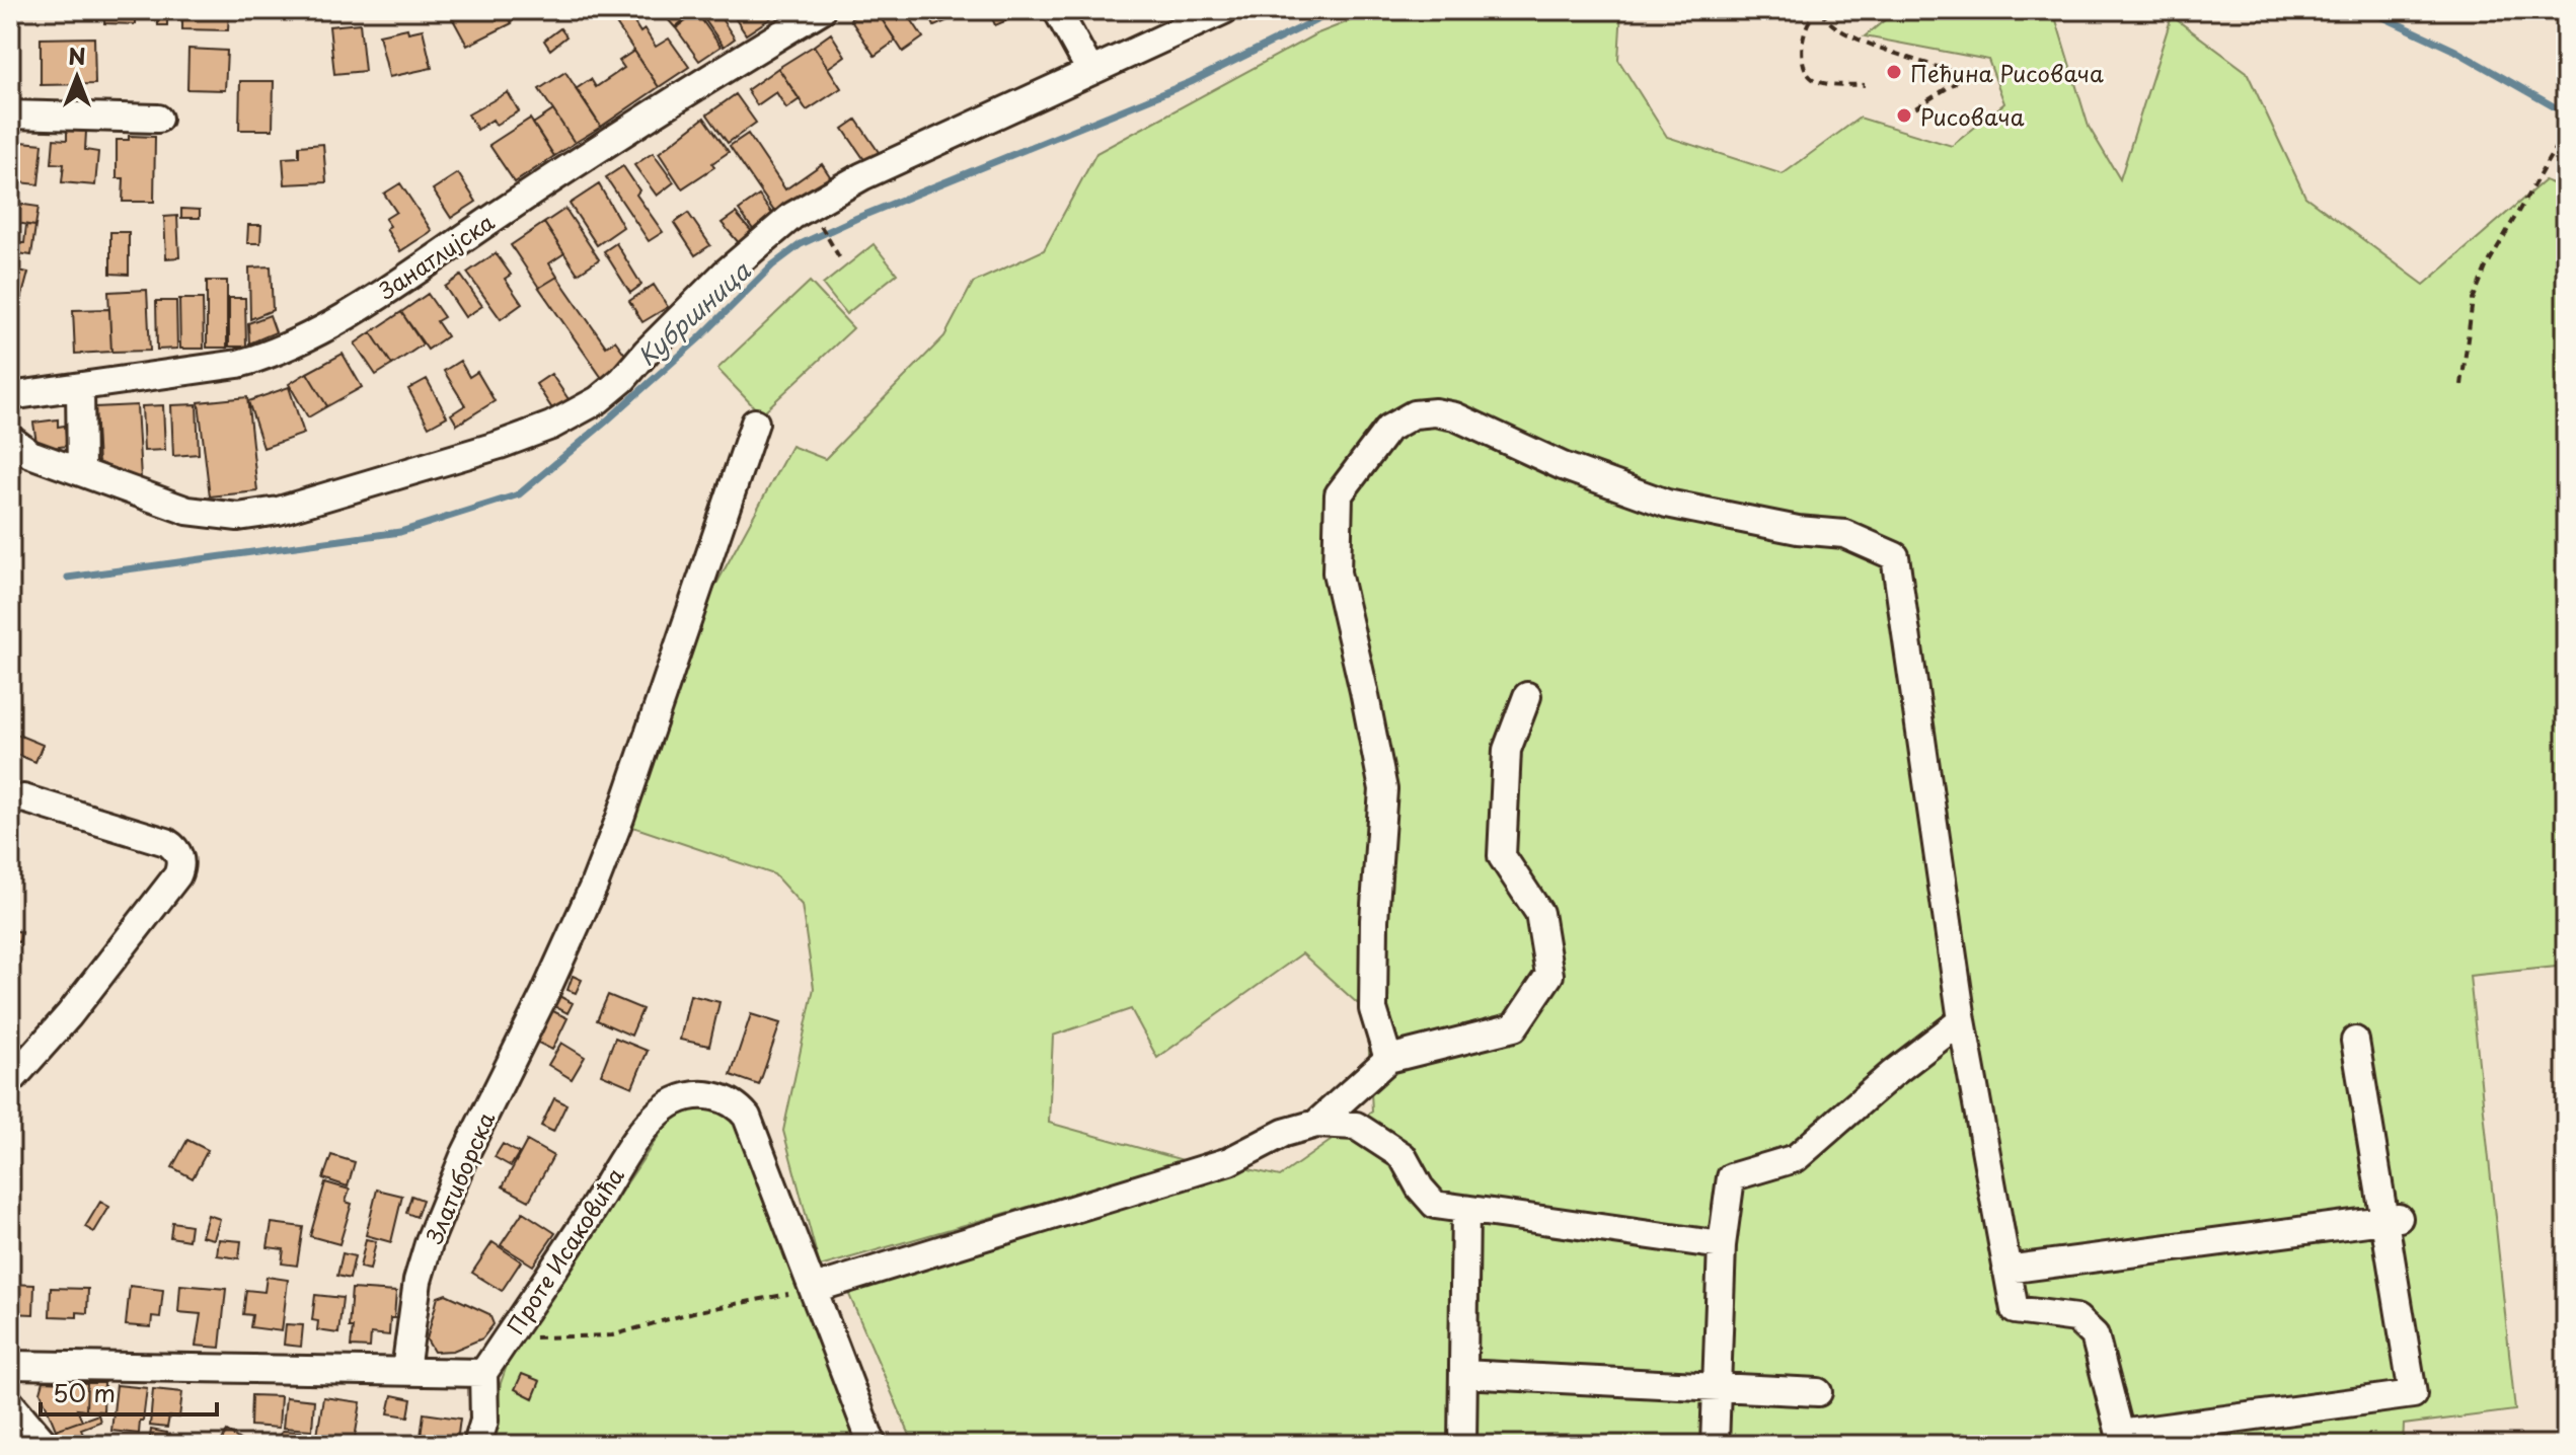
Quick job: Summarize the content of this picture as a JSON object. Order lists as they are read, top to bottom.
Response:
{
  "streets": {
    "street": ["Занатлијска", "Златиборска", "Проте Исаковића"]
  },
  "water": ["Кубршница"],
  "places": ["Пећина Рисовача", "Рисовача"],
  "scale_bar": "50 m",
  "north": "top"
}
